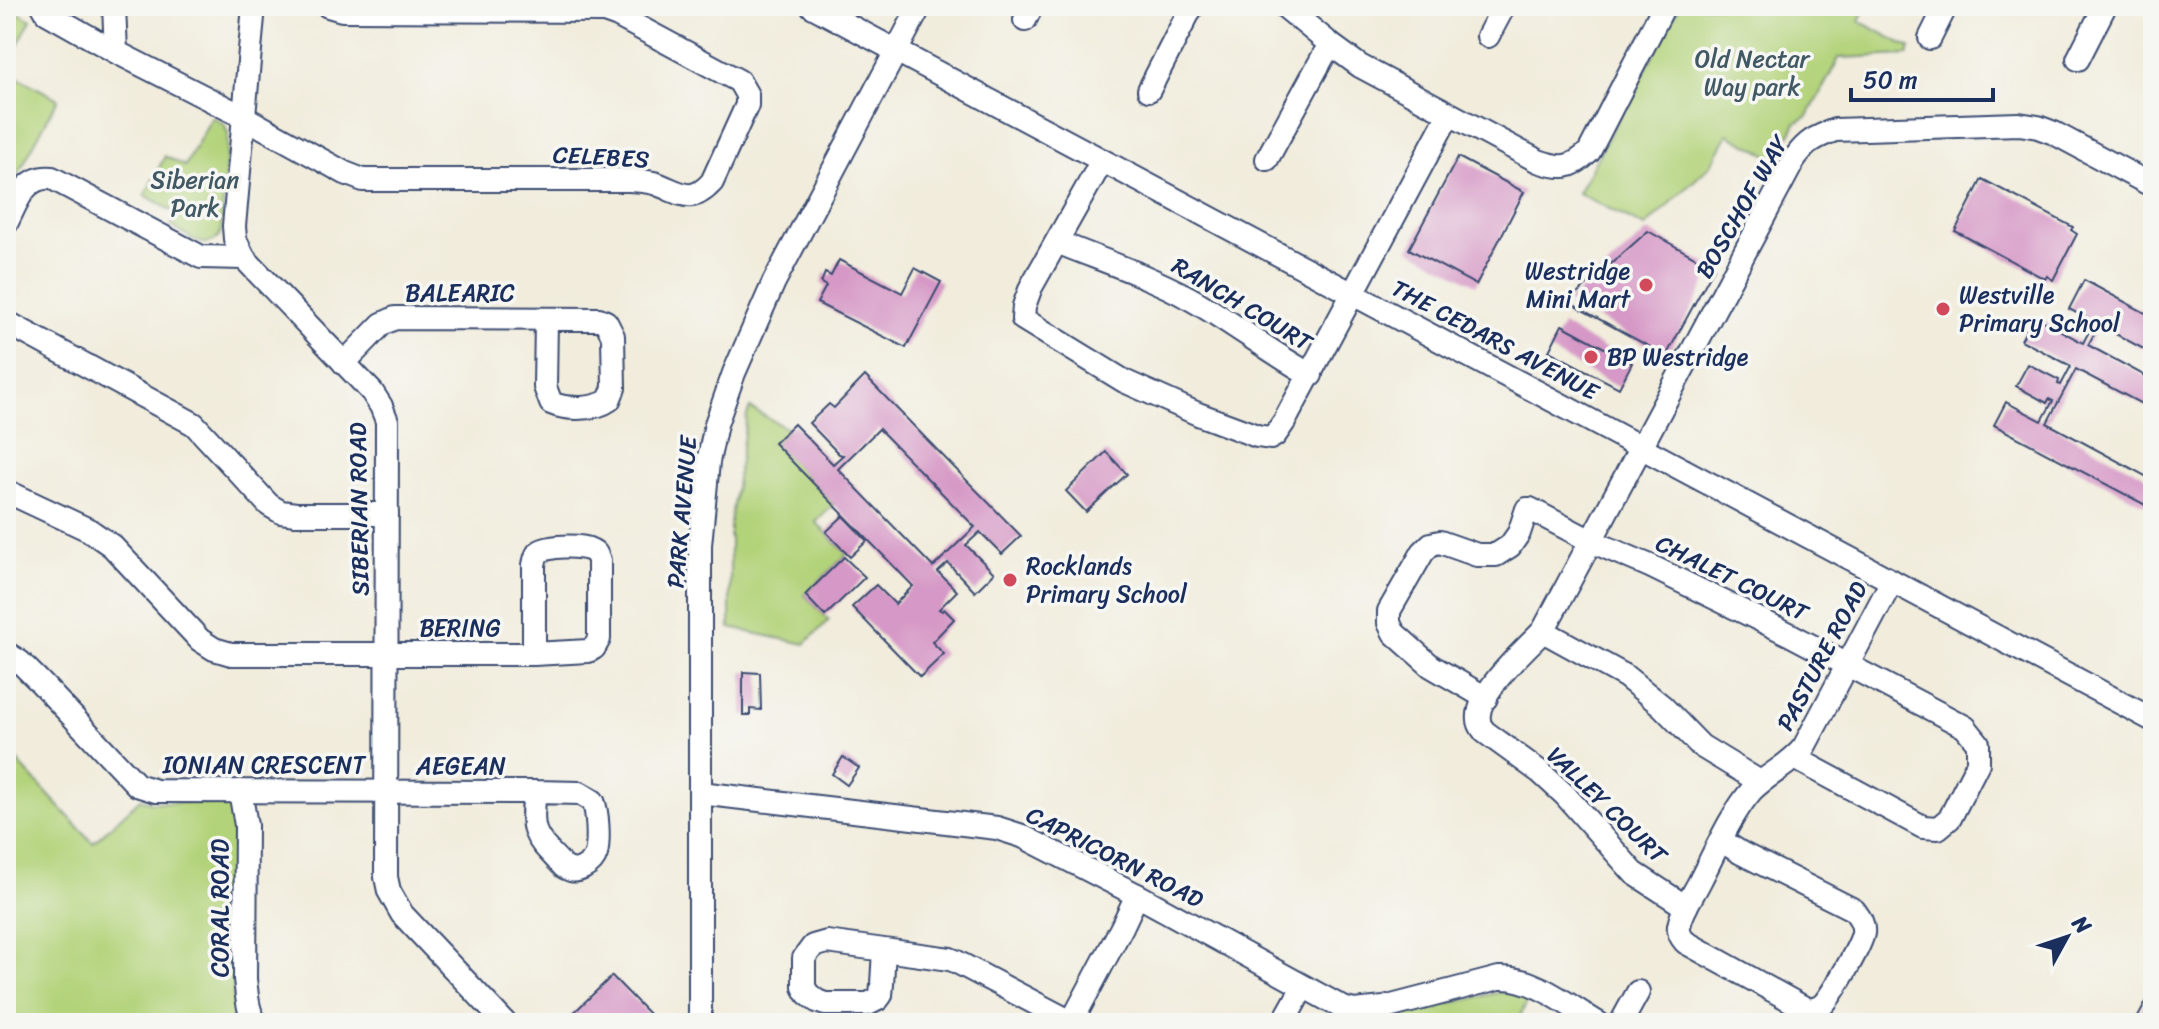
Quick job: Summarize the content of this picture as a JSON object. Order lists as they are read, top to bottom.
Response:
{
  "streets": {
    "street": [
      "CELEBES",
      "BOSCHOF WAY",
      "BALEARIC",
      "RANCH COURT",
      "THE CEDARS AVENUE",
      "SIBERIAN ROAD",
      "PARK AVENUE",
      "CHALET COURT",
      "BERING",
      "PASTURE ROAD",
      "IONIAN CRESCENT",
      "AEGEAN",
      "VALLEY COURT",
      "CAPRICORN ROAD",
      "CORAL ROAD"
    ]
  },
  "crossings": [
    ["CELEBES", "SIBERIAN ROAD"],
    ["BOSCHOF WAY", "THE CEDARS AVENUE"],
    ["BOSCHOF WAY", "CHALET COURT"],
    ["BOSCHOF WAY", "VALLEY COURT"],
    ["BALEARIC", "SIBERIAN ROAD"],
    ["THE CEDARS AVENUE", "PARK AVENUE"],
    ["THE CEDARS AVENUE", "PASTURE ROAD"],
    ["SIBERIAN ROAD", "BERING"],
    ["SIBERIAN ROAD", "IONIAN CRESCENT"],
    ["SIBERIAN ROAD", "AEGEAN"],
    ["PARK AVENUE", "CAPRICORN ROAD"],
    ["CHALET COURT", "PASTURE ROAD"],
    ["CHALET COURT", "VALLEY COURT"],
    ["PASTURE ROAD", "VALLEY COURT"],
    ["IONIAN CRESCENT", "AEGEAN"],
    ["IONIAN CRESCENT", "CORAL ROAD"]
  ],
  "parks": ["Old Nectar Way park", "Siberian Park"],
  "places": [
    "Westridge Mini Mart",
    "Westville Primary School",
    "BP Westridge",
    "Rocklands Primary School"
  ],
  "scale_bar": "50 m",
  "north": "top right"
}
